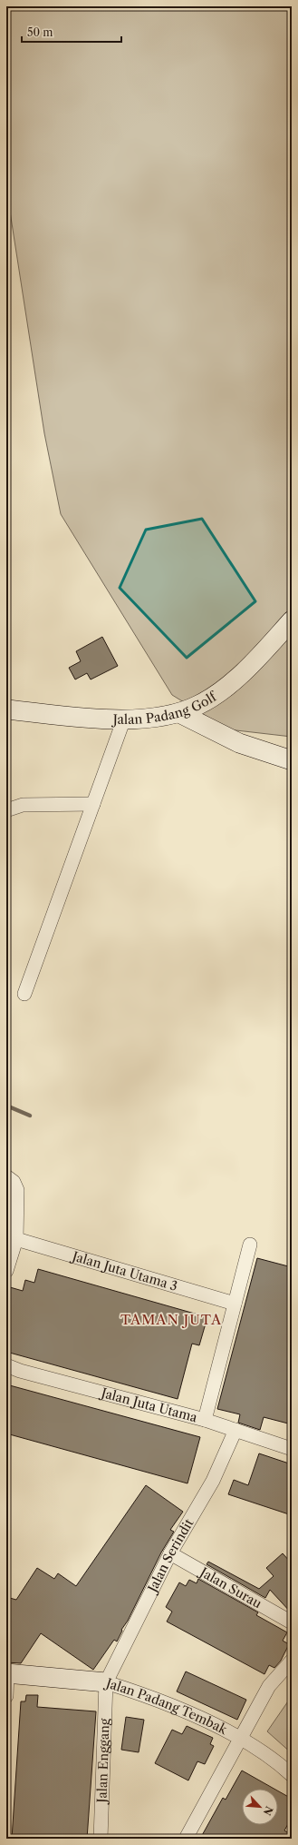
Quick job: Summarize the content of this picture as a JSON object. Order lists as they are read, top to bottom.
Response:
{
  "streets": {
    "street": [
      "Jalan Padang Golf",
      "Jalan Juta Utama 3",
      "Jalan Juta Utama",
      "Jalan Serindit",
      "Jalan Surau",
      "Jalan Padang Tembak",
      "Jalan Enggang"
    ]
  },
  "crossings": [
    ["Jalan Juta Utama", "Jalan Serindit"],
    ["Jalan Serindit", "Jalan Surau"],
    ["Jalan Serindit", "Jalan Padang Tembak"],
    ["Jalan Serindit", "Jalan Enggang"],
    ["Jalan Padang Tembak", "Jalan Enggang"]
  ],
  "districts": ["TAMAN JUTA"],
  "scale_bar": "50 m",
  "north": "bottom right"
}
